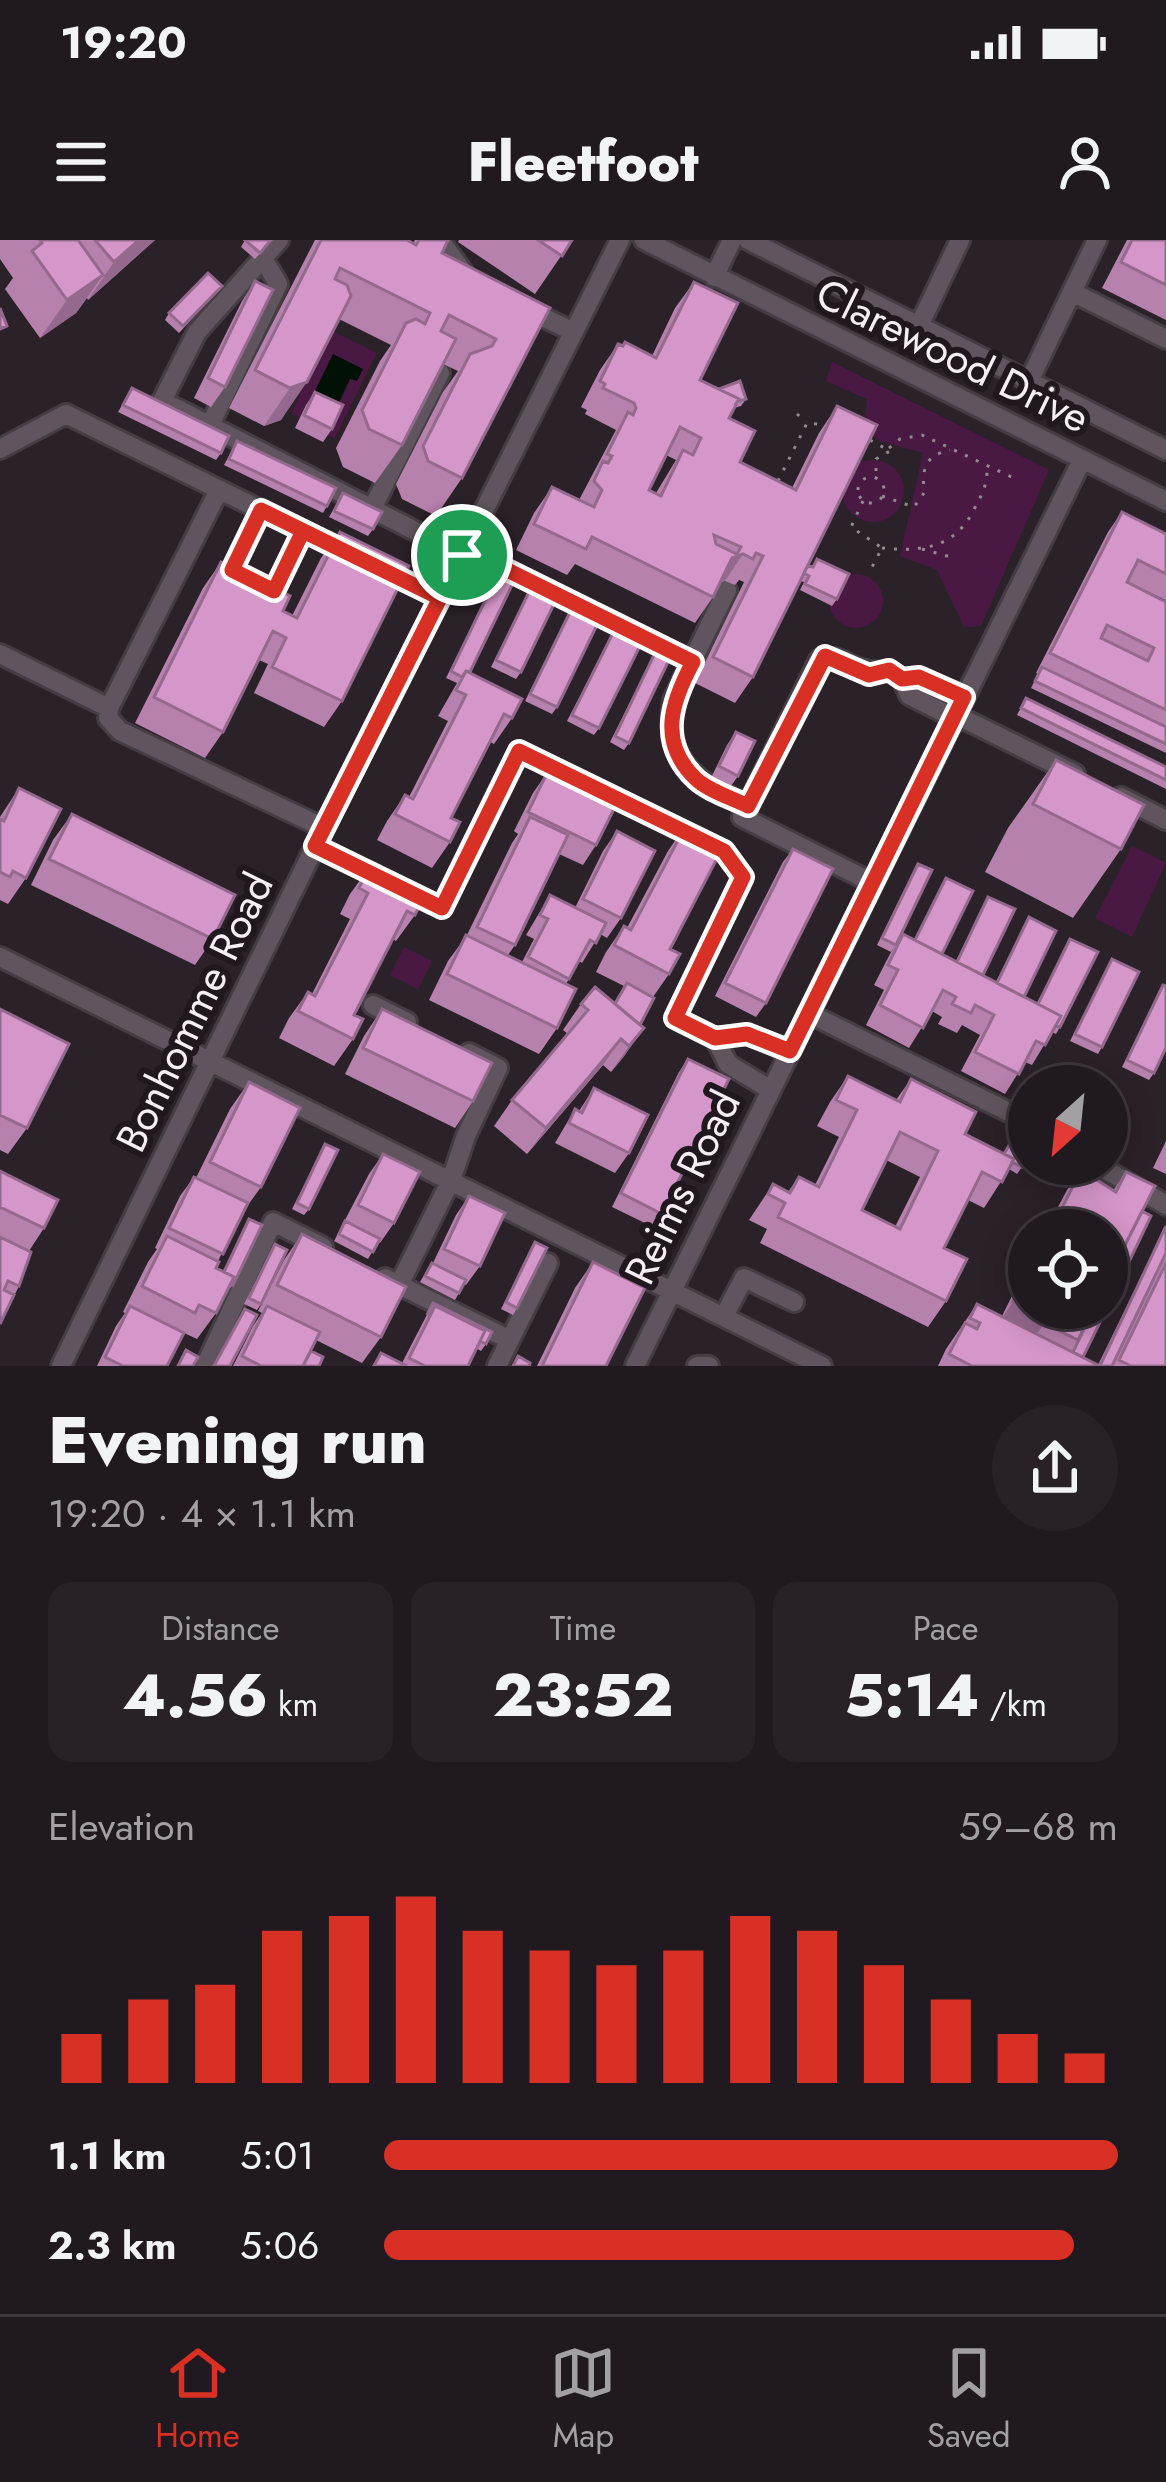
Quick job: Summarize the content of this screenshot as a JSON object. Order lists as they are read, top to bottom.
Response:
{
  "streets": {
    "street": ["Clarewood Drive", "Bonhomme Road", "Reims Road"]
  },
  "crossings": [
    ["Clarewood Drive", "Reims Road"]
  ],
  "north": "bottom left",
  "page": {
    "status": "19:20",
    "header": "Fleetfoot",
    "heading": ["Evening run", "19:20 · 4 × 1.1 km"],
    "stats": [
      ["Distance", "4.56 km"],
      ["Time", "23:52"],
      ["Pace", "5:14 /km"]
    ],
    "chart": ["Elevation", "59–68 m"],
    "list": [
      {
        "name": "1.1 km",
        "note": "5:01"
      },
      {
        "name": "2.3 km",
        "note": "5:06"
      }
    ],
    "tabs": ["Home", "Map", "Saved"]
  }
}
